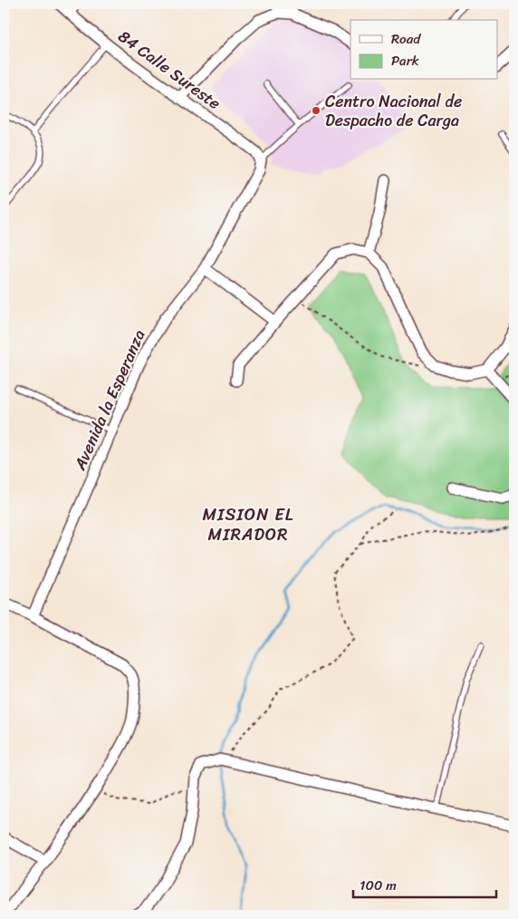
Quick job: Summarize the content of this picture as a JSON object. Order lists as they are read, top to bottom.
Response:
{
  "streets": {
    "street": ["84 Calle Sureste", "Avenida la Esperanza"]
  },
  "crossings": [
    ["84 Calle Sureste", "Avenida la Esperanza"]
  ],
  "districts": ["MISION EL MIRADOR"],
  "places": ["Centro Nacional de Despacho de Carga"],
  "legend": ["Road", "Park"],
  "scale_bar": "100 m"
}
